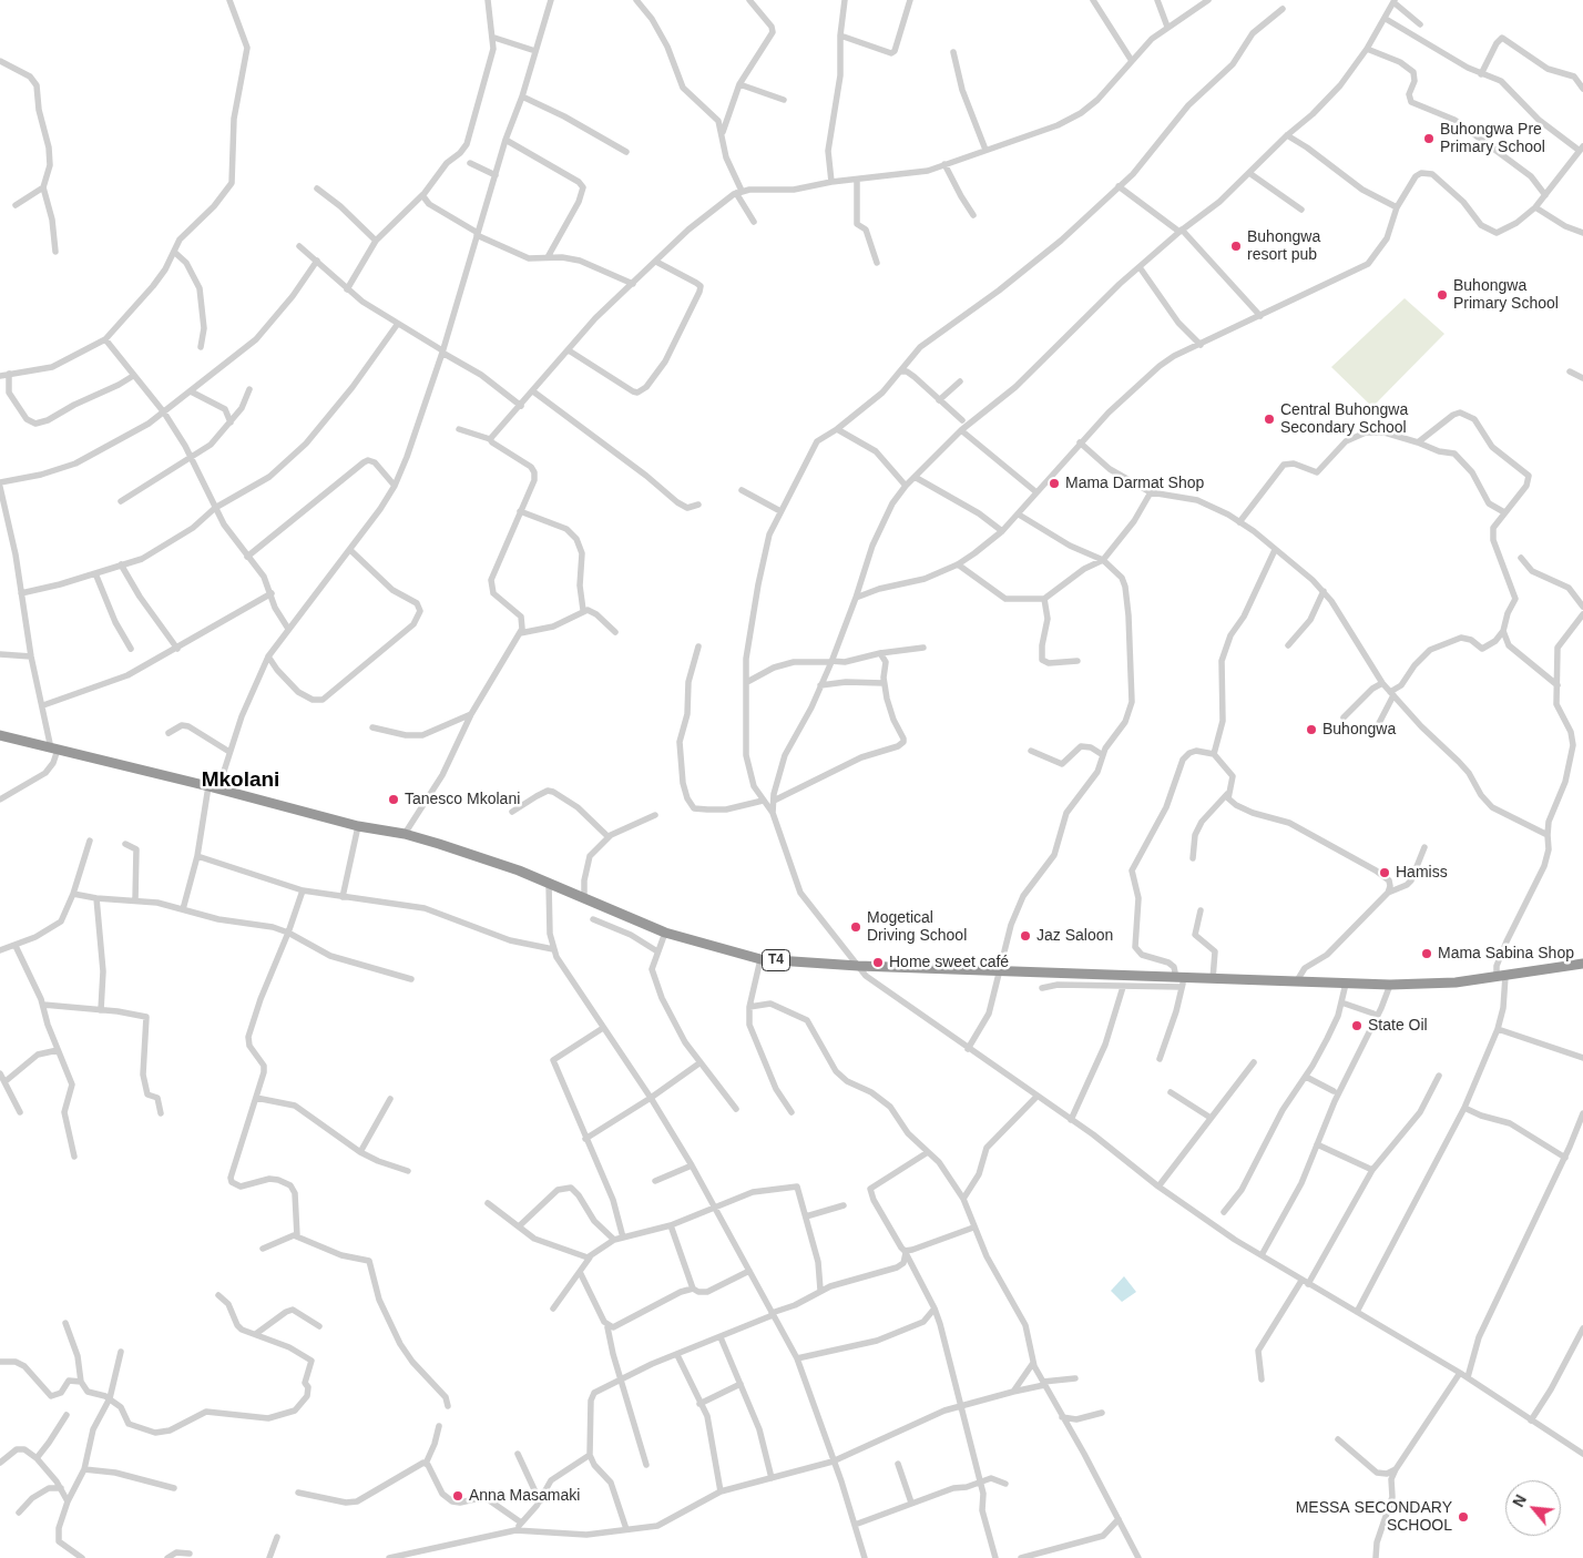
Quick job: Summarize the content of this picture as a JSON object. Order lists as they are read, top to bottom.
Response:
{
  "streets": {
    "highway": ["T4"]
  },
  "districts": ["Mkolani"],
  "places": [
    "Buhongwa Pre Primary School",
    "Buhongwa resort pub",
    "Buhongwa Primary School",
    "Central Buhongwa Secondary School",
    "Mama Darmat Shop",
    "Buhongwa",
    "Tanesco Mkolani",
    "Hamiss",
    "Mogetical Driving School",
    "Jaz Saloon",
    "Mama Sabina Shop",
    "Home sweet café",
    "State Oil",
    "Anna Masamaki",
    "MESSA SECONDARY SCHOOL"
  ],
  "north": "top left"
}
